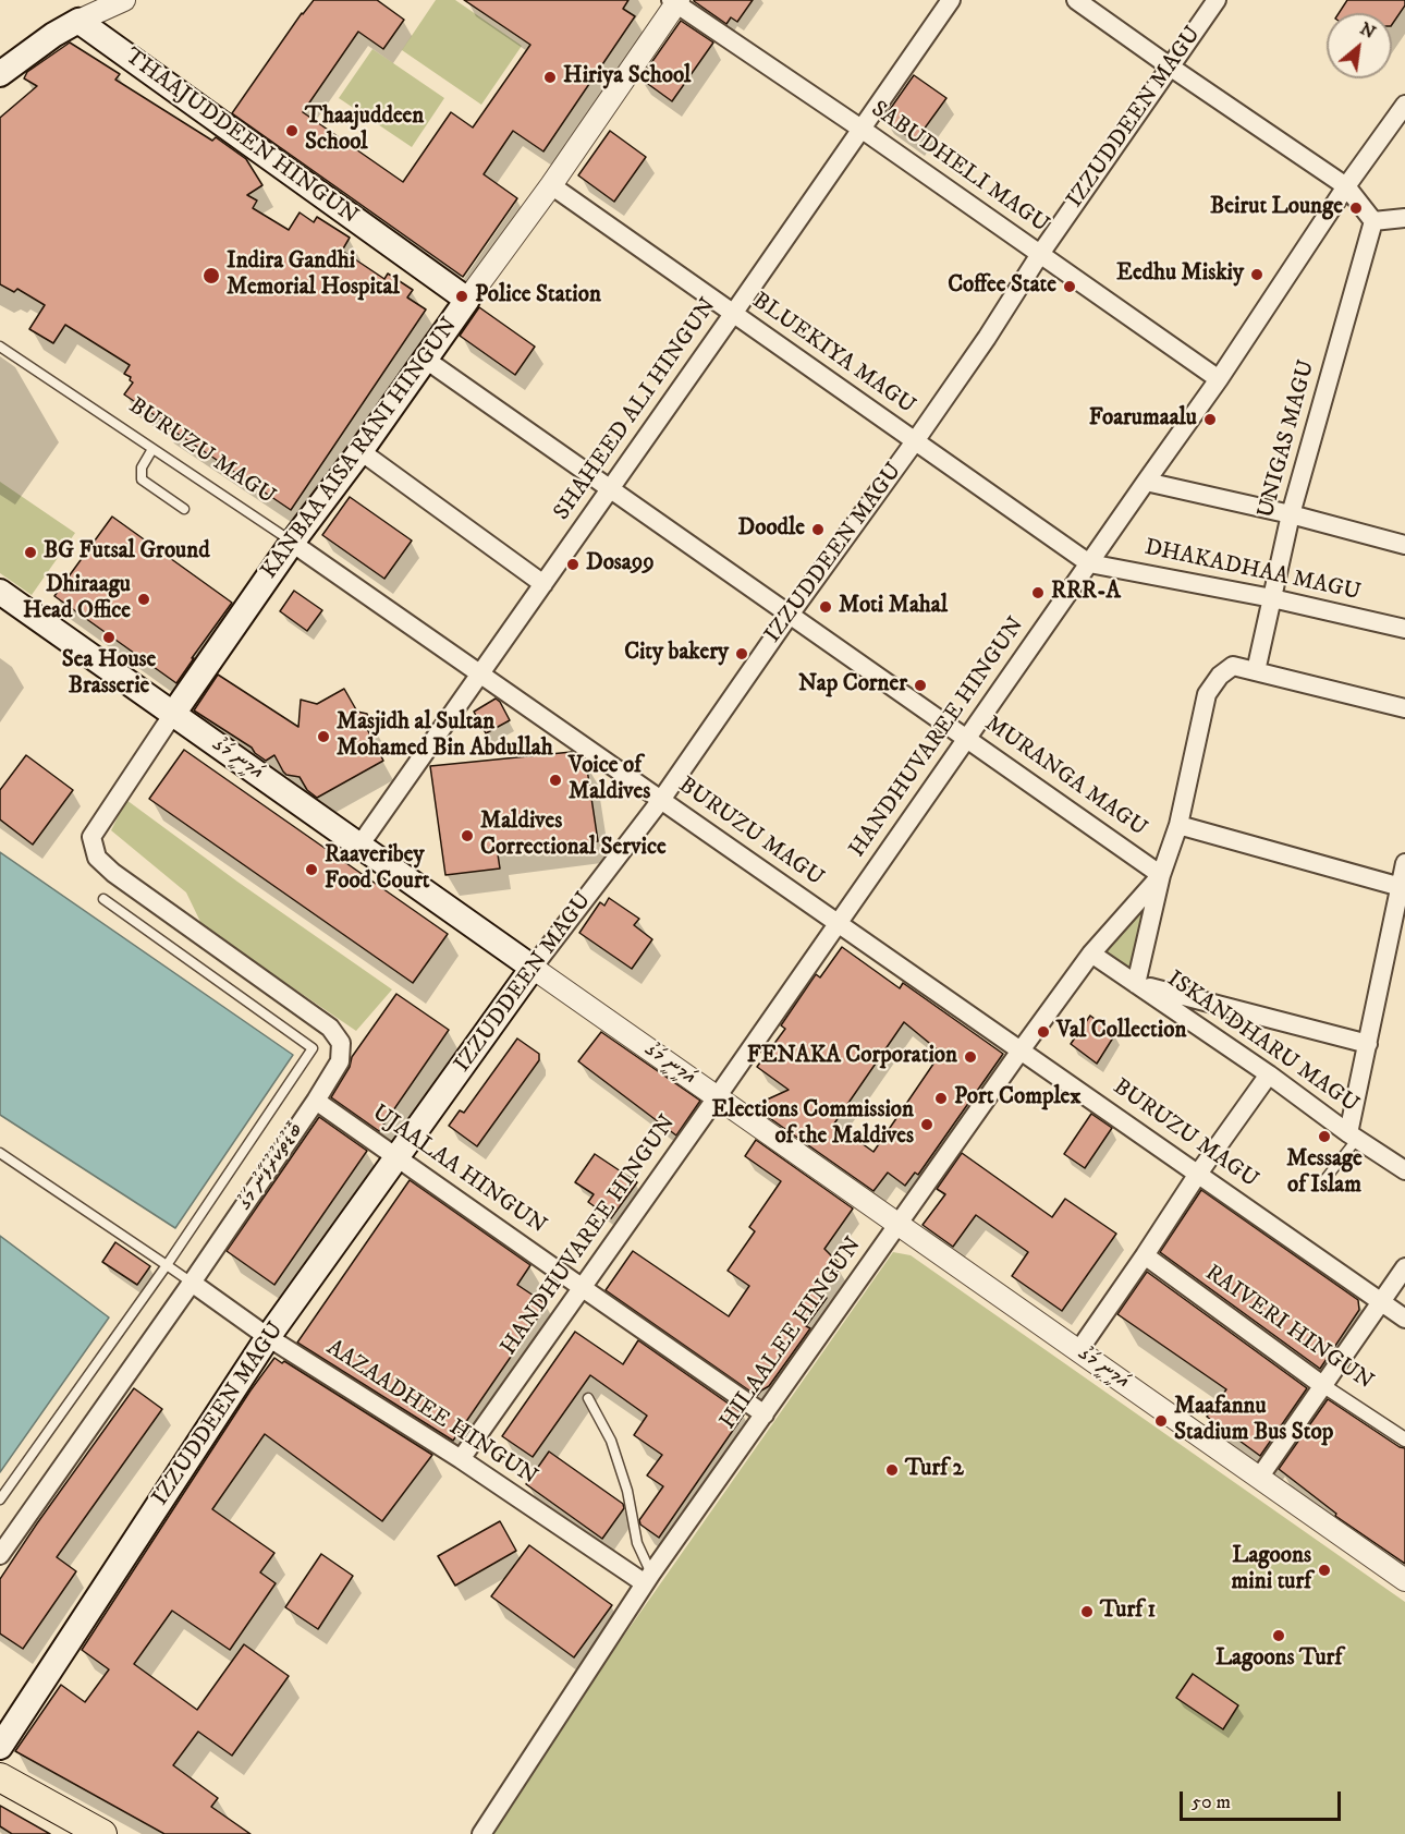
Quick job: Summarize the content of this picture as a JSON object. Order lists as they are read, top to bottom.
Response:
{
  "streets": {
    "main road": [
      "IZZUDDEEN MAGU",
      "THAAJUDDEEN HINGUN",
      "KANBAA AISA RANI HINGUN",
      "އަމީނީ މަގު"
    ],
    "street": [
      "SABUDHELI MAGU",
      "BLUEKIYA MAGU",
      "SHAHEED ALI HINGUN",
      "UNIGAS MAGU",
      "BURUZU MAGU",
      "DHAKADHAA MAGU",
      "HANDHUVAREE HINGUN",
      "MURANGA MAGU",
      "ISKANDHARU MAGU",
      "ބޮޑުތަކުރުފާނު މަގު",
      "UJAALAA HINGUN",
      "RAIVERI HINGUN",
      "HILAALEE HINGUN",
      "AAZAADHEE HINGUN"
    ]
  },
  "crossings": [
    ["IZZUDDEEN MAGU", "SABUDHELI MAGU"],
    ["IZZUDDEEN MAGU", "BLUEKIYA MAGU"],
    ["IZZUDDEEN MAGU", "BURUZU MAGU"],
    ["IZZUDDEEN MAGU", "އަމީނީ މަގު"],
    ["IZZUDDEEN MAGU", "MURANGA MAGU"],
    ["IZZUDDEEN MAGU", "UJAALAA HINGUN"],
    ["IZZUDDEEN MAGU", "AAZAADHEE HINGUN"],
    ["THAAJUDDEEN HINGUN", "KANBAA AISA RANI HINGUN"],
    ["SABUDHELI MAGU", "SHAHEED ALI HINGUN"],
    ["SABUDHELI MAGU", "KANBAA AISA RANI HINGUN"],
    ["SABUDHELI MAGU", "HANDHUVAREE HINGUN"],
    ["BLUEKIYA MAGU", "SHAHEED ALI HINGUN"],
    ["BLUEKIYA MAGU", "KANBAA AISA RANI HINGUN"],
    ["BLUEKIYA MAGU", "DHAKADHAA MAGU"],
    ["BLUEKIYA MAGU", "HANDHUVAREE HINGUN"],
    ["SHAHEED ALI HINGUN", "BURUZU MAGU"],
    ["SHAHEED ALI HINGUN", "އަމީނީ މަގު"],
    ["SHAHEED ALI HINGUN", "MURANGA MAGU"],
    ["UNIGAS MAGU", "DHAKADHAA MAGU"],
    ["KANBAA AISA RANI HINGUN", "BURUZU MAGU"],
    ["KANBAA AISA RANI HINGUN", "އަމީނީ މަގު"],
    ["KANBAA AISA RANI HINGUN", "MURANGA MAGU"],
    ["KANBAA AISA RANI HINGUN", "ބޮޑުތަކުރުފާނު މަގު"],
    ["BURUZU MAGU", "HANDHUVAREE HINGUN"],
    ["BURUZU MAGU", "HILAALEE HINGUN"],
    ["DHAKADHAA MAGU", "HANDHUVAREE HINGUN"],
    ["HANDHUVAREE HINGUN", "އަމީނީ މަގު"],
    ["HANDHUVAREE HINGUN", "MURANGA MAGU"],
    ["HANDHUVAREE HINGUN", "UJAALAA HINGUN"],
    ["HANDHUVAREE HINGUN", "AAZAADHEE HINGUN"],
    ["އަމީނީ މަގު", "HILAALEE HINGUN"],
    ["MURANGA MAGU", "HILAALEE HINGUN"],
    ["ISKANDHARU MAGU", "HILAALEE HINGUN"],
    ["ބޮޑުތަކުރުފާނު މަގު", "UJAALAA HINGUN"],
    ["ބޮޑުތަކުރުފާނު މަގު", "AAZAADHEE HINGUN"],
    ["UJAALAA HINGUN", "HILAALEE HINGUN"],
    ["HILAALEE HINGUN", "AAZAADHEE HINGUN"]
  ],
  "places": [
    "Hiriya School",
    "Thaajuddeen School",
    "Beirut Lounge",
    "Eedhu Miskiy",
    "Indira Gandhi Memorial Hospital",
    "Coffee State",
    "Police Station",
    "Foarumaalu",
    "Doodle",
    "BG Futsal Ground",
    "Dosa99",
    "RRR-A",
    "Dhiraagu Head Office",
    "Moti Mahal",
    "Sea House Brasserie",
    "City bakery",
    "Nap Corner",
    "Masjidh al Sultan Mohamed Bin Abdullah",
    "Voice of Maldives",
    "Maldives Correctional Service",
    "Raaveribey Food Court",
    "Val Collection",
    "FENAKA Corporation",
    "Port Complex",
    "Elections Commission of the Maldives",
    "Message of Islam",
    "Maafannu Stadium Bus Stop",
    "Turf 2",
    "Lagoons mini turf",
    "Turf 1",
    "Lagoons Turf"
  ],
  "scale_bar": "50 m",
  "north": "top right"
}
